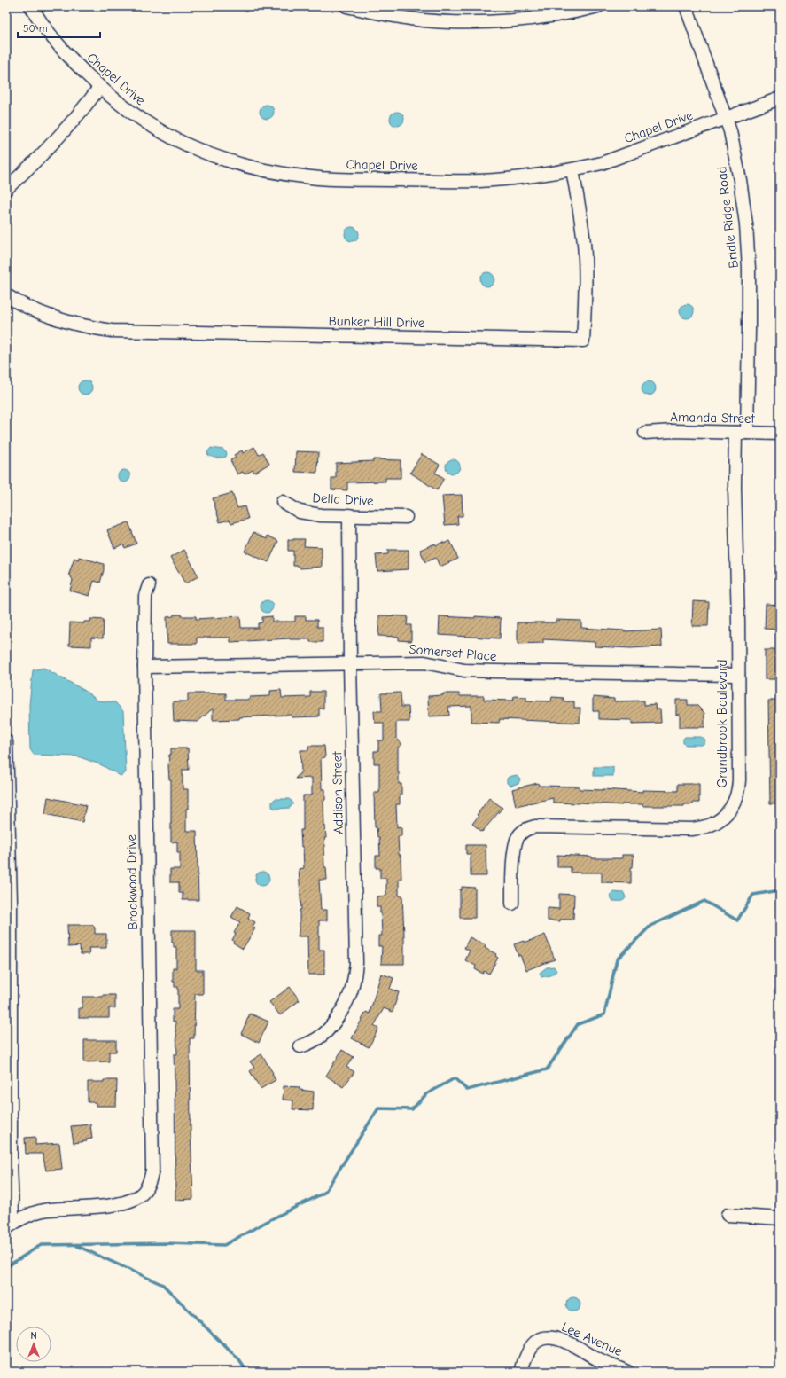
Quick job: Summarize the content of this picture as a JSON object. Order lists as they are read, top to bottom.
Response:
{
  "streets": {
    "street": [
      "Chapel Drive",
      "Bridle Ridge Road",
      "Bunker Hill Drive",
      "Amanda Street",
      "Delta Drive",
      "Somerset Place",
      "Grandbrook Boulevard",
      "Addison Street",
      "Brookwood Drive",
      "Lee Avenue"
    ]
  },
  "crossings": [
    ["Chapel Drive", "Bridle Ridge Road"],
    ["Chapel Drive", "Bunker Hill Drive"],
    ["Bridle Ridge Road", "Amanda Street"],
    ["Bridle Ridge Road", "Grandbrook Boulevard"],
    ["Amanda Street", "Grandbrook Boulevard"],
    ["Delta Drive", "Addison Street"],
    ["Somerset Place", "Grandbrook Boulevard"],
    ["Somerset Place", "Addison Street"],
    ["Somerset Place", "Brookwood Drive"]
  ],
  "scale_bar": "50 m",
  "north": "top"
}
